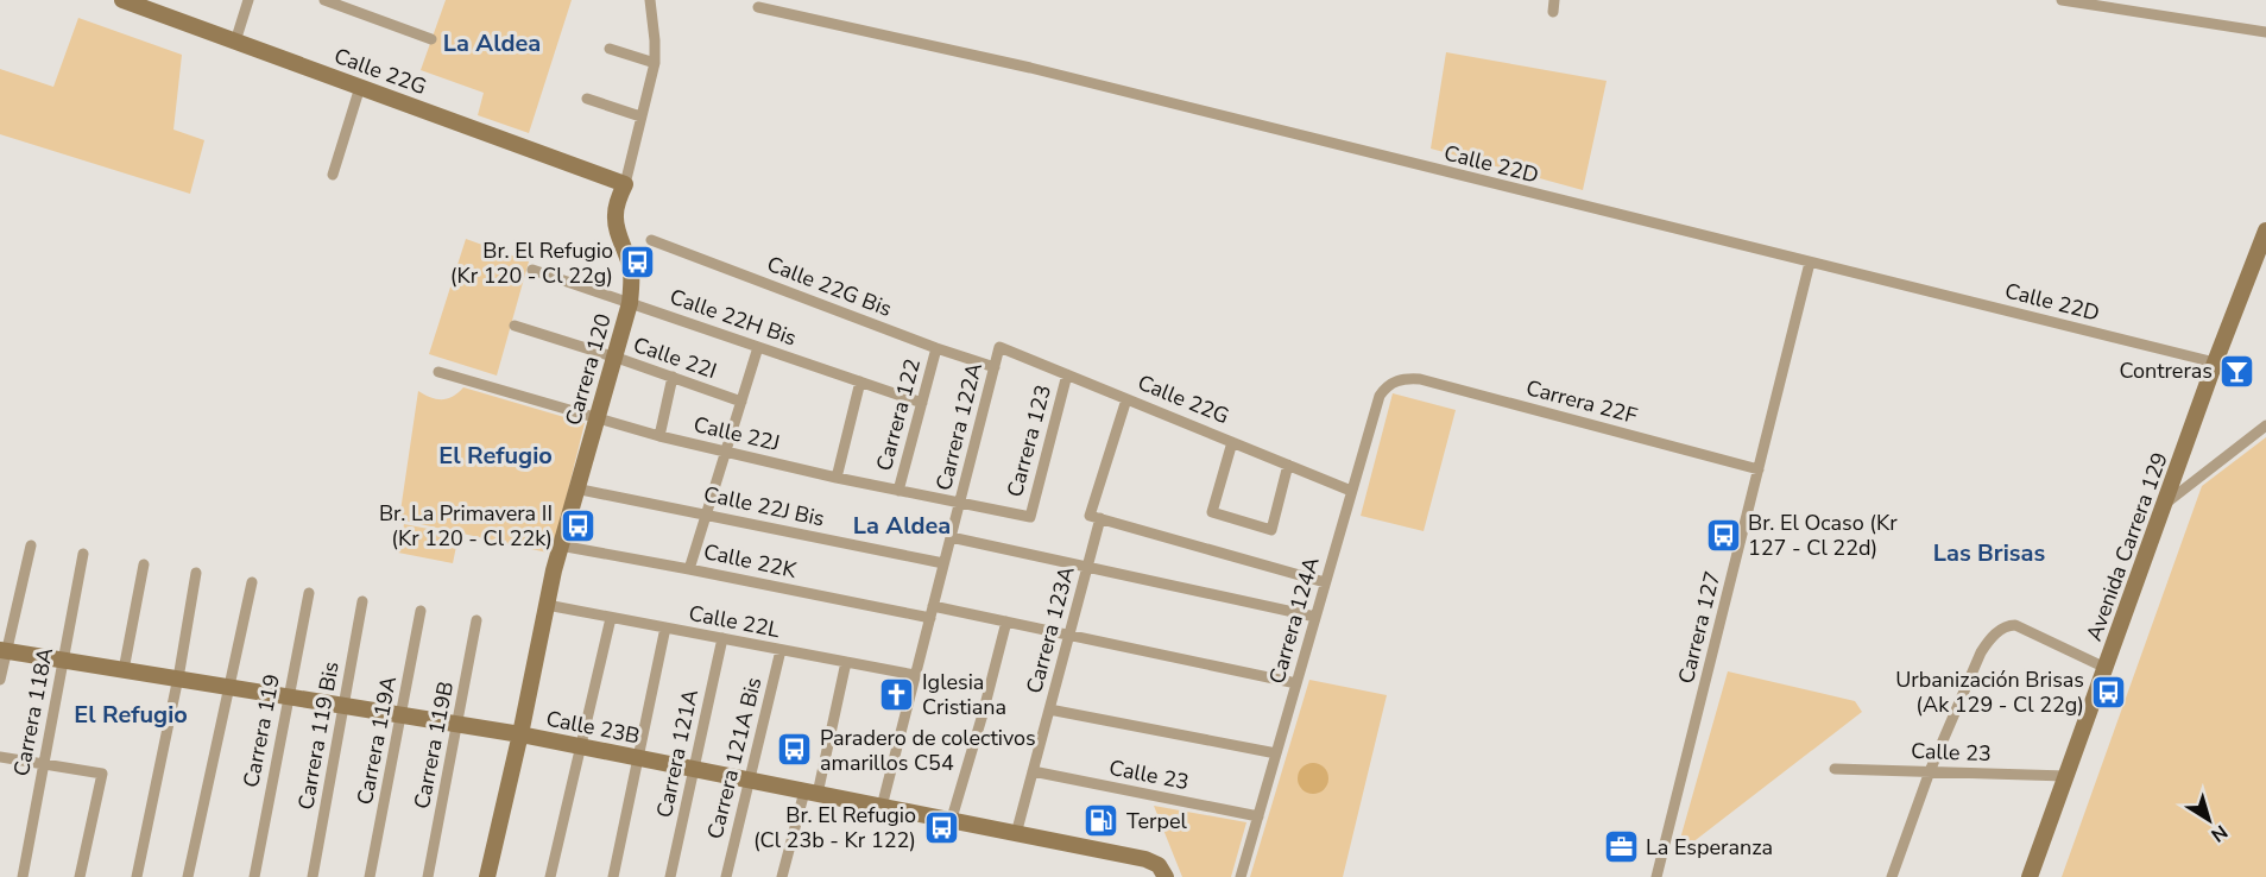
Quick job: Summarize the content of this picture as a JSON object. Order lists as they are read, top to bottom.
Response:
{
  "streets": {
    "street": [
      "Calle 22G",
      "Calle 22D",
      "Calle 22G Bis",
      "Calle 22H Bis",
      "Calle 22I",
      "Carrera 120",
      "Carrera 22F",
      "Carrera 122",
      "Carrera 122A",
      "Calle 22J",
      "Carrera 123",
      "Calle 22J Bis",
      "Avenida Carrera 129",
      "Calle 22K",
      "Carrera 124A",
      "Calle 22L",
      "Carrera 127",
      "Carrera 123A",
      "Carrera 118A",
      "Calle 23B",
      "Carrera 119",
      "Carrera 119 Bis",
      "Carrera 119A",
      "Carrera 119B",
      "Calle 23",
      "Carrera 121A",
      "Carrera 121A Bis"
    ]
  },
  "crossings": [
    ["Calle 22G", "Carrera 120"],
    ["Calle 22G", "Carrera 122A"],
    ["Calle 22G", "Carrera 123"],
    ["Calle 22G", "Carrera 124A"],
    ["Calle 22G", "Carrera 123A"],
    ["Calle 22D", "Avenida Carrera 129"],
    ["Calle 22D", "Carrera 127"],
    ["Calle 22G Bis", "Carrera 122"],
    ["Calle 22G Bis", "Carrera 122A"],
    ["Calle 22H Bis", "Carrera 120"],
    ["Calle 22H Bis", "Carrera 122"],
    ["Calle 22I", "Carrera 120"],
    ["Carrera 120", "Calle 22J"],
    ["Carrera 120", "Calle 22J Bis"],
    ["Carrera 120", "Calle 22K"],
    ["Carrera 120", "Calle 22L"],
    ["Carrera 120", "Calle 23B"],
    ["Carrera 22F", "Carrera 124A"],
    ["Carrera 22F", "Carrera 127"],
    ["Carrera 122", "Calle 22J"],
    ["Carrera 122A", "Calle 22J"],
    ["Carrera 122A", "Calle 22J Bis"],
    ["Carrera 122A", "Calle 22K"],
    ["Carrera 122A", "Calle 22L"],
    ["Carrera 122A", "Calle 23B"],
    ["Calle 22J", "Carrera 123"],
    ["Avenida Carrera 129", "Calle 23"],
    ["Carrera 124A", "Calle 23"],
    ["Calle 22L", "Carrera 121A"],
    ["Calle 22L", "Carrera 121A Bis"],
    ["Carrera 123A", "Calle 23B"],
    ["Carrera 123A", "Calle 23"],
    ["Carrera 118A", "Calle 23B"],
    ["Calle 23B", "Carrera 119"],
    ["Calle 23B", "Carrera 119 Bis"],
    ["Calle 23B", "Carrera 119A"],
    ["Calle 23B", "Carrera 119B"],
    ["Calle 23B", "Carrera 121A"],
    ["Calle 23B", "Carrera 121A Bis"]
  ],
  "districts": [
    "La Aldea",
    "El Refugio",
    "La Aldea",
    "Las Brisas",
    "El Refugio"
  ],
  "places": {
    "bus stop": [
      "Br. El Refugio (Kr 120 - Cl 22g)",
      "Br. La Primavera II (Kr 120 - Cl 22k)",
      "Br. El Ocaso (Kr 127 - Cl 22d)",
      "Urbanización Brisas (Ak 129 - Cl 22g)",
      "Paradero de colectivos amarillos C54",
      "Br. El Refugio (Cl 23b - Kr 122)"
    ],
    "bar": ["Contreras"],
    "church": ["Iglesia Cristiana"],
    "fuel station": ["Terpel"],
    "office": ["La Esperanza"]
  },
  "north": "bottom right"
}
